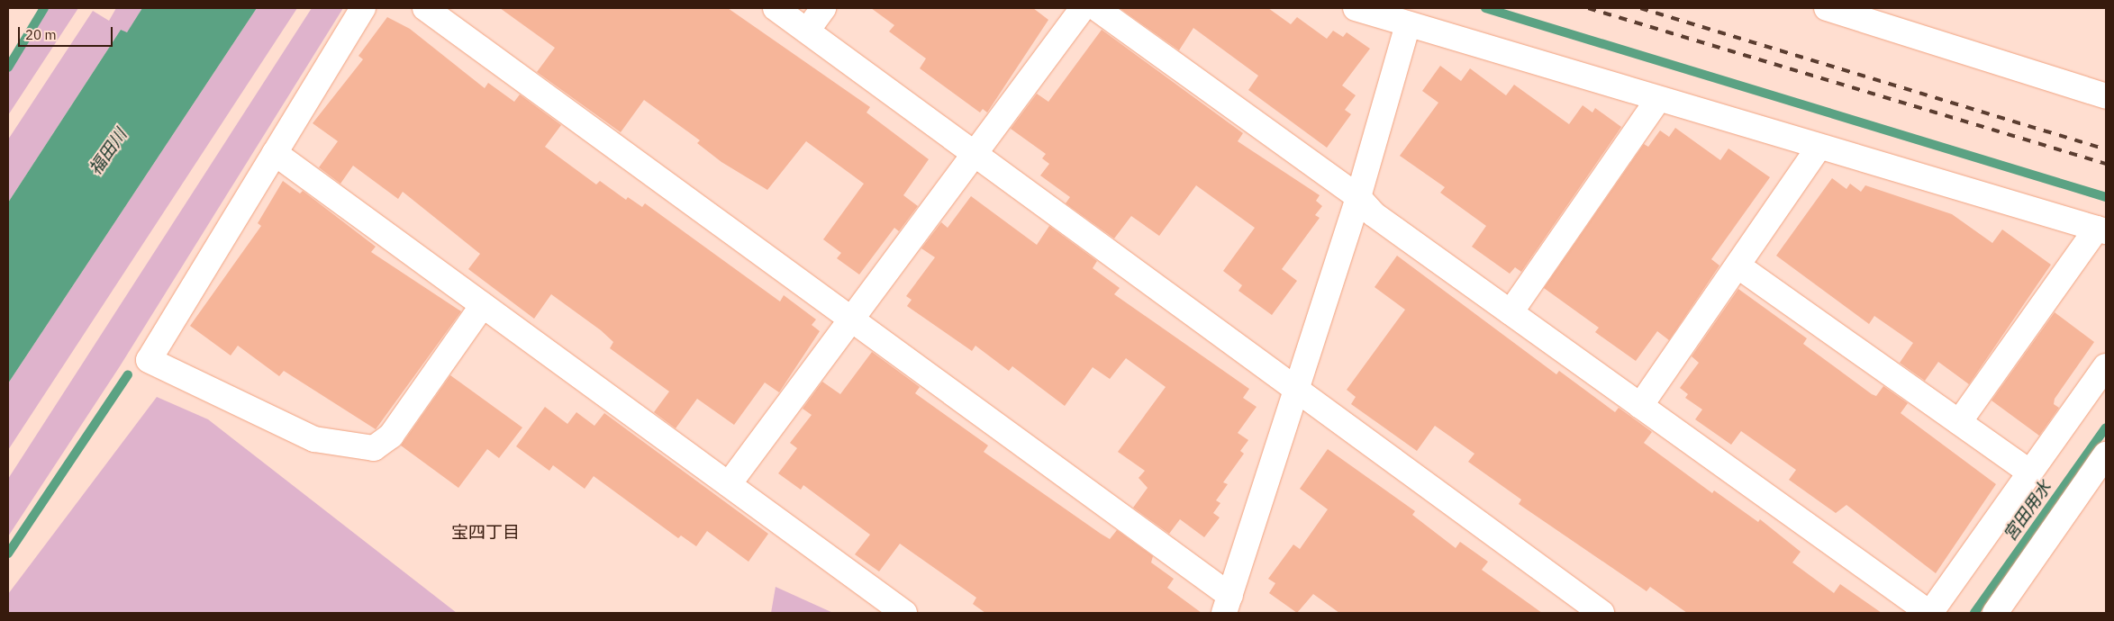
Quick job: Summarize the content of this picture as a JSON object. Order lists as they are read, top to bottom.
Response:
{
  "districts": ["宝四丁目"],
  "water": ["福田川", "宮田用水"],
  "scale_bar": "20 m"
}
